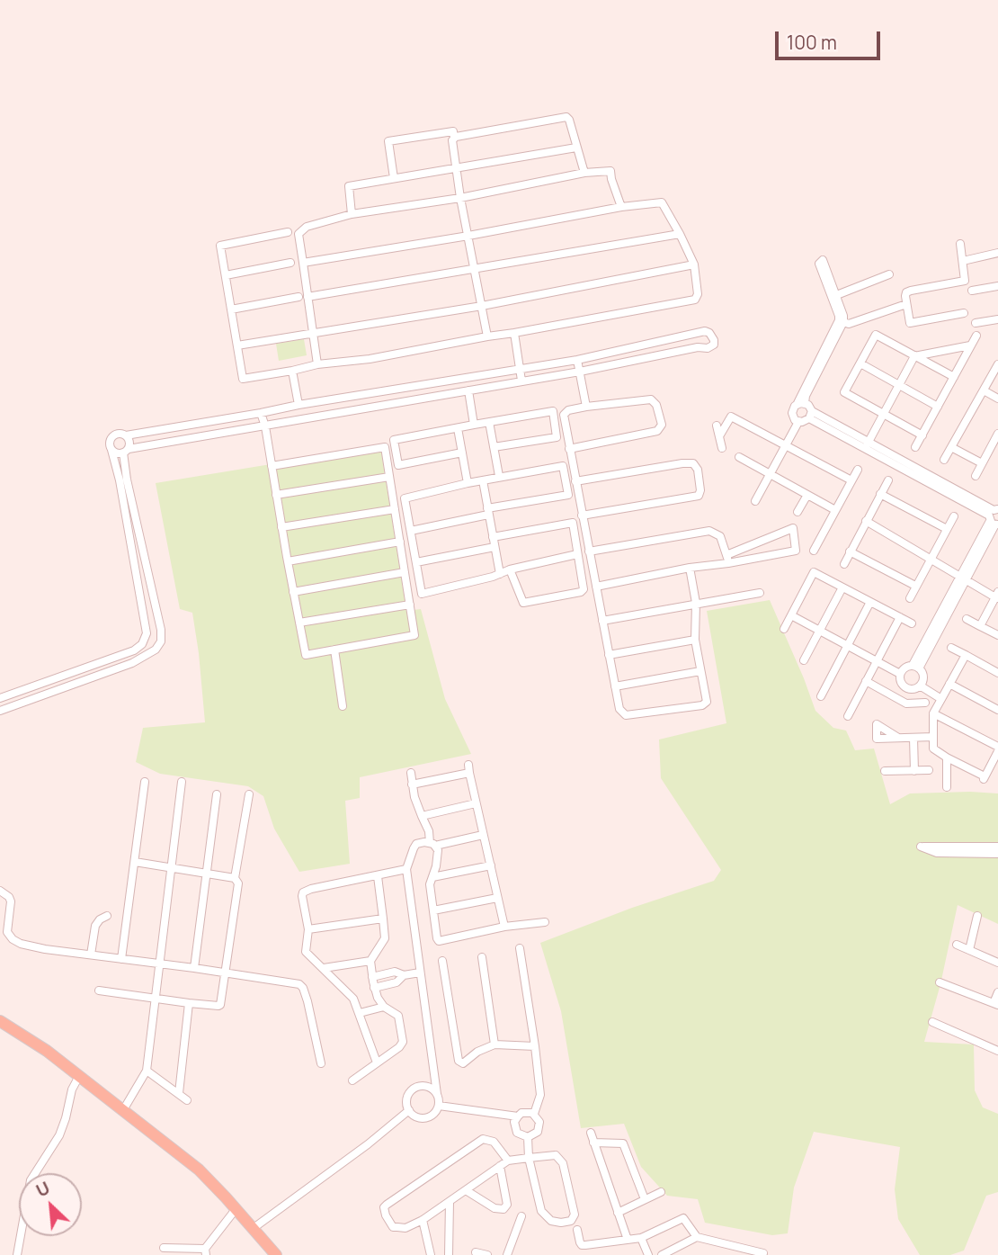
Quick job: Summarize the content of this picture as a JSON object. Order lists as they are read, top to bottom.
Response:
{
  "scale_bar": "100 m",
  "north": "top left"
}
